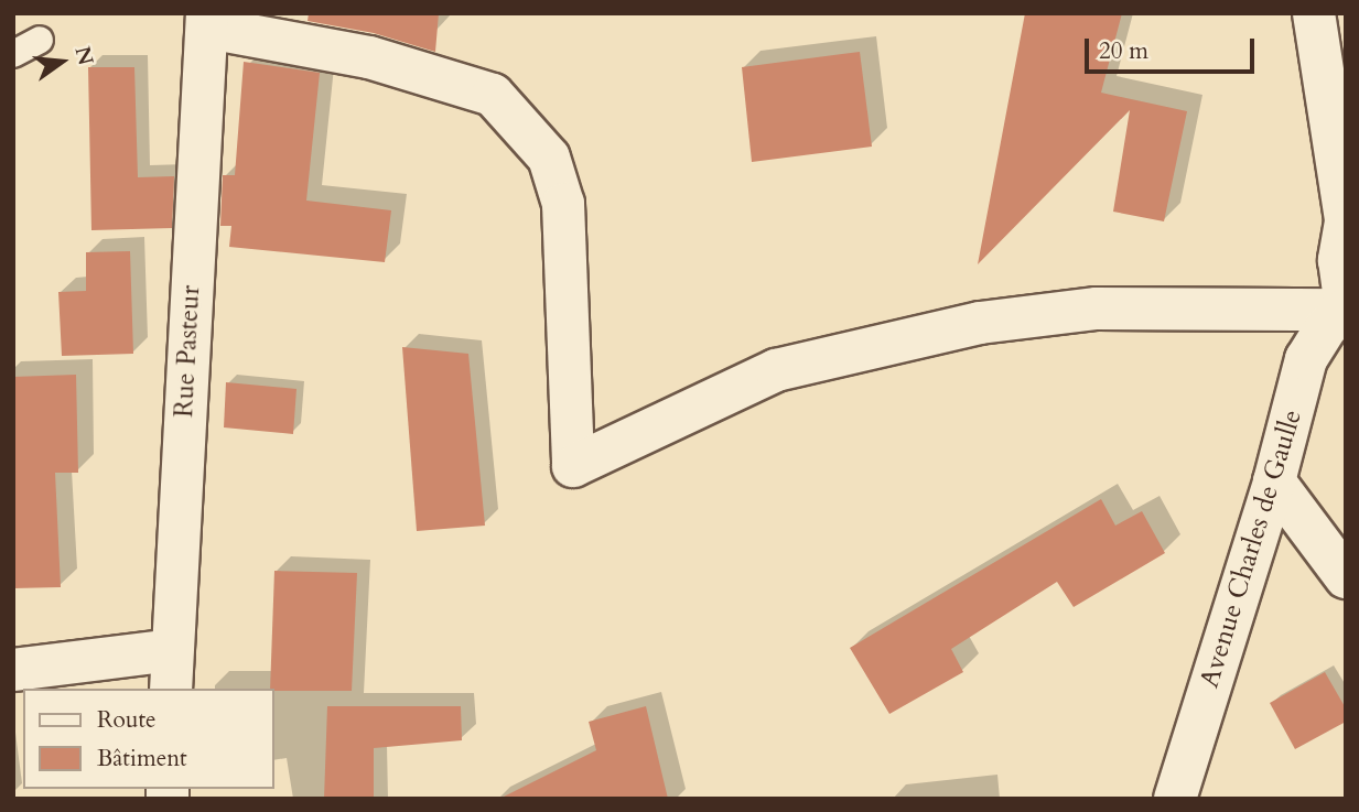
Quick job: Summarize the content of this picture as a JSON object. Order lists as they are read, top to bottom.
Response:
{
  "streets": {
    "street": ["Rue Pasteur", "Avenue Charles de Gaulle"]
  },
  "legend": ["Route", "Bâtiment"],
  "scale_bar": "20 m",
  "north": "right"
}
